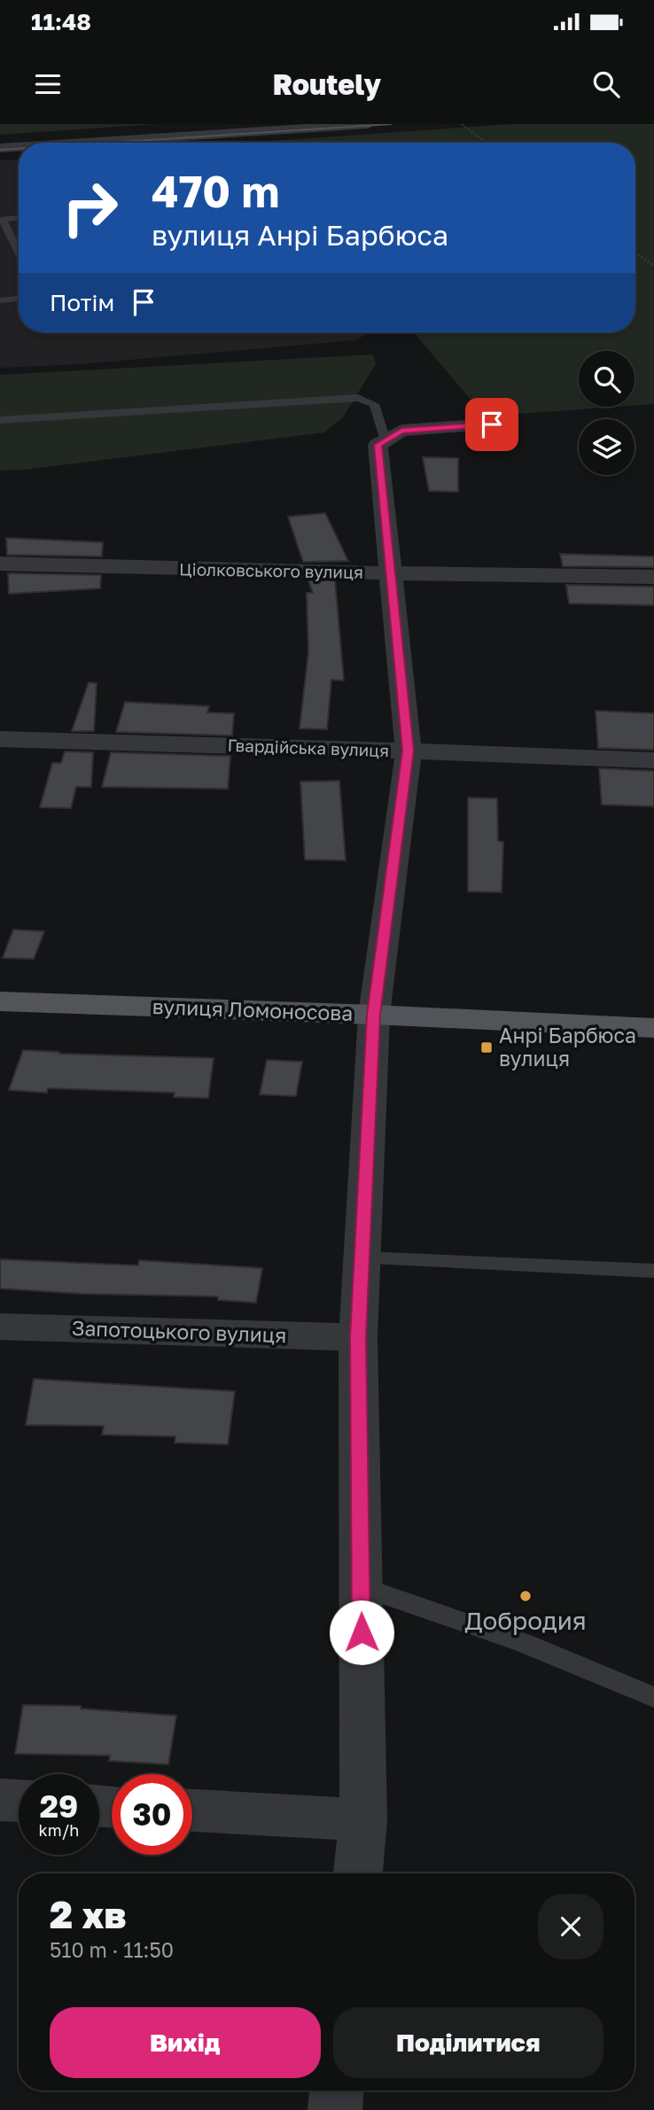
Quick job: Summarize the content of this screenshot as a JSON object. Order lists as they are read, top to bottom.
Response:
{
  "streets": {
    "main road": ["вулиця Ломоносова"],
    "street": ["Ціолковського вулиця", "Гвардійська вулиця", "Запотоцького вулиця"]
  },
  "places": {
    "transit": ["Анрі Барбюса вулиця"],
    "other": ["Добродия"]
  },
  "page": {
    "status": "11:48",
    "header": "Routely",
    "turn": ["470 m", "вулиця Анрі Барбюса"],
    "then": "Потім",
    "speed": "29 km/h",
    "limit": "30",
    "heading": ["2 хв", "510 m · 11:50"],
    "buttons": ["Вихід", "Поділитися"]
  }
}
